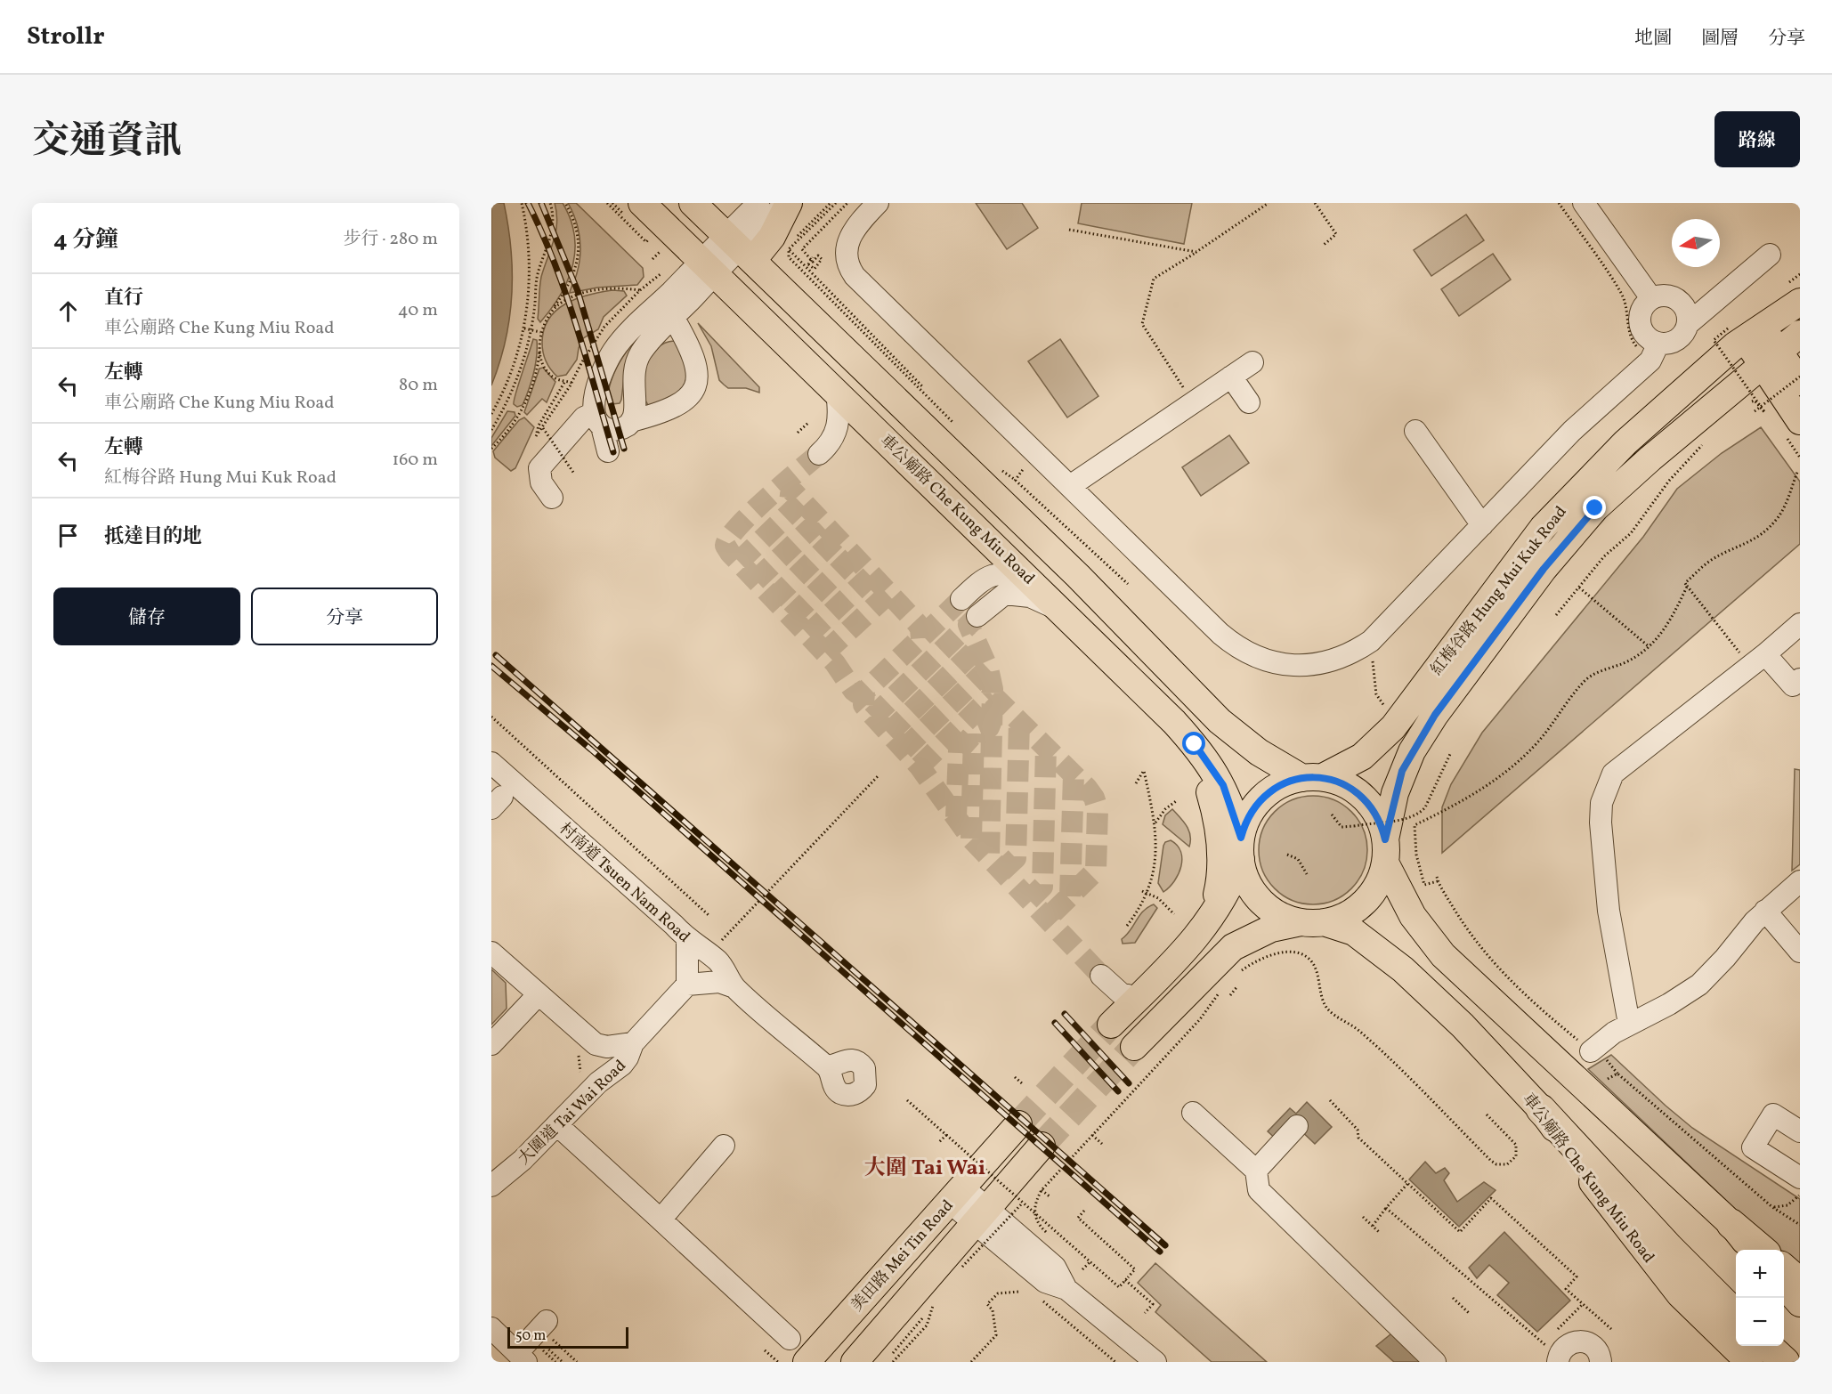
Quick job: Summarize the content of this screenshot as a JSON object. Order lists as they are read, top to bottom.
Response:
{
  "streets": {
    "main road": ["車公廟路 Che Kung Miu Road", "紅梅谷路 Hung Mui Kuk Road", "美田路 Mei Tin Road"],
    "street": ["村南道 Tsuen Nam Road", "大圍道 Tai Wai Road"]
  },
  "crossings": [
    ["車公廟路 Che Kung Miu Road", "紅梅谷路 Hung Mui Kuk Road"]
  ],
  "districts": ["大圍 Tai Wai"],
  "scale_bar": "50 m",
  "north": "left",
  "page": {
    "header": "Strollr",
    "nav": ["地圖", "圖層", "分享"],
    "title": "交通資訊",
    "buttons": [
      "路線",
      ["儲存", "分享"]
    ],
    "heading": ["4 分鐘", "步行 · 280 m"],
    "list": [
      ["直行", "車公廟路 Che Kung Miu Road", "40 m"],
      ["左轉", "車公廟路 Che Kung Miu Road", "80 m"],
      ["左轉", "紅梅谷路 Hung Mui Kuk Road", "160 m"],
      "抵達目的地"
    ],
    "map_buttons": ["+", "−"],
    "scale": "50 m"
  }
}
